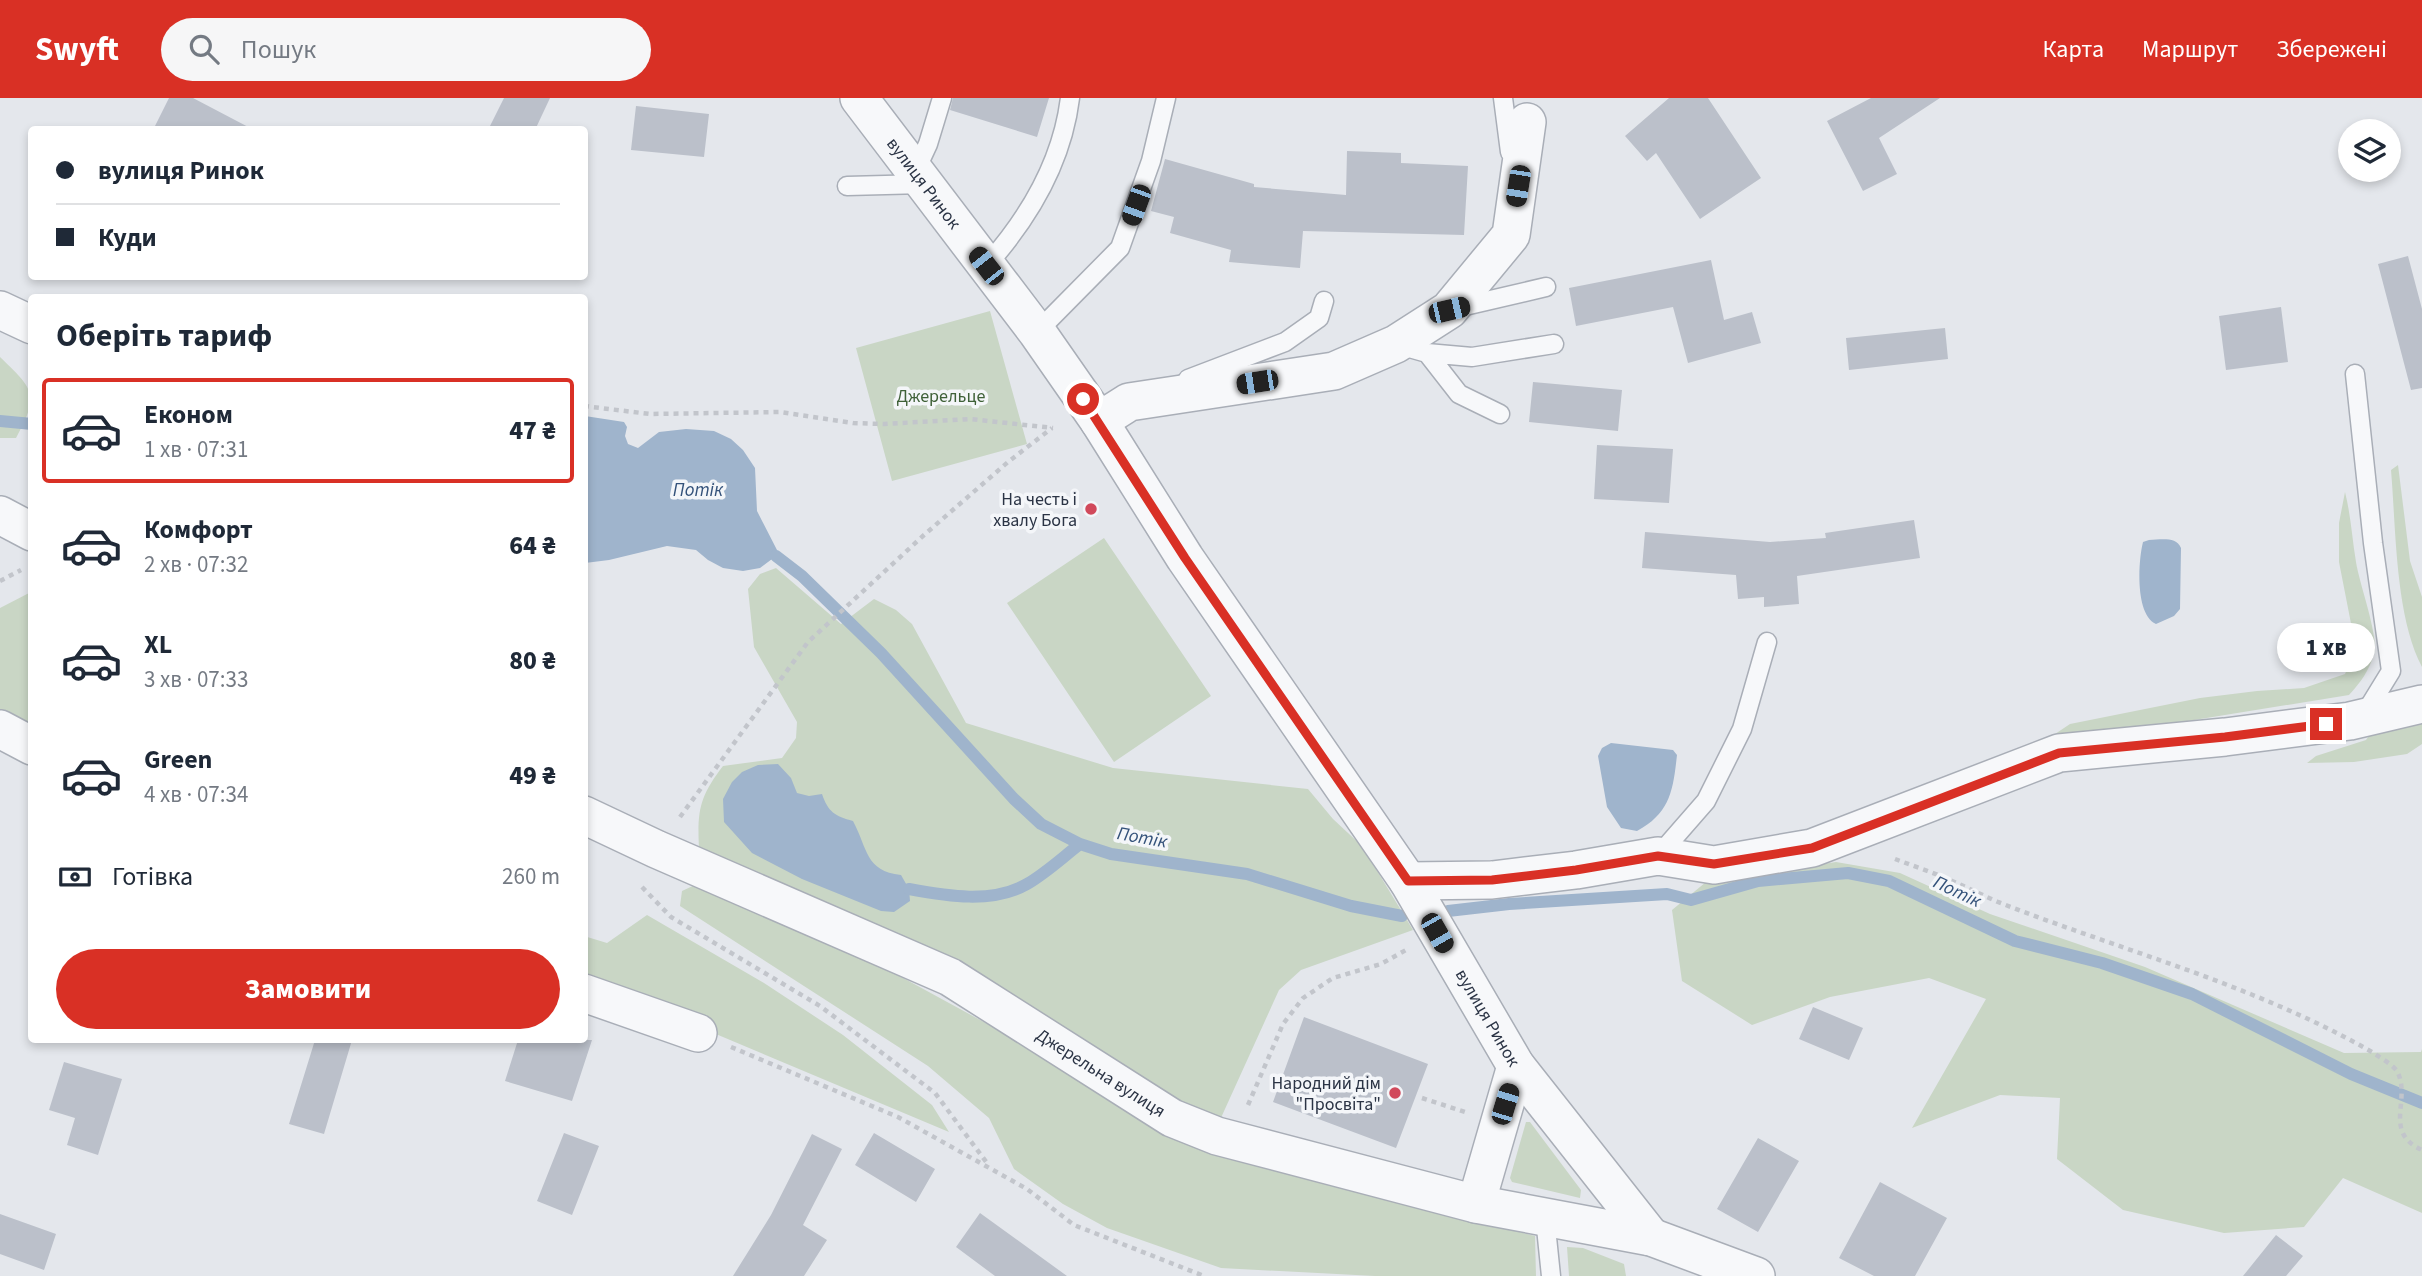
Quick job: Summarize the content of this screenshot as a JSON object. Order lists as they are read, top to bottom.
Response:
{
  "streets": {
    "street": ["вулиця Ринок", "Джерельна вулиця"]
  },
  "crossings": [
    ["вулиця Ринок", "Джерельна вулиця"]
  ],
  "water": ["Потік"],
  "parks": ["Джерельце"],
  "places": ["На честь і хвалу Бога", "Народний дім \"Просвіта\""],
  "page": {
    "header": "Swyft",
    "search": "Пошук",
    "nav": ["Карта", "Маршрут", "Збережені"],
    "banner": ["вулиця Ринок", "Куди"],
    "heading": "Оберіть тариф",
    "list": [
      {
        "name": "Економ",
        "note": "1 хв · 07:31",
        "value": "47 ₴"
      },
      {
        "name": "Комфорт",
        "note": "2 хв · 07:32",
        "value": "64 ₴"
      },
      {
        "name": "XL",
        "note": "3 хв · 07:33",
        "value": "80 ₴"
      },
      {
        "name": "Green",
        "note": "4 хв · 07:34",
        "value": "49 ₴"
      }
    ],
    "bubble": "1 хв",
    "pay": ["Готівка", "260 m"],
    "buttons": "Замовити"
  }
}
